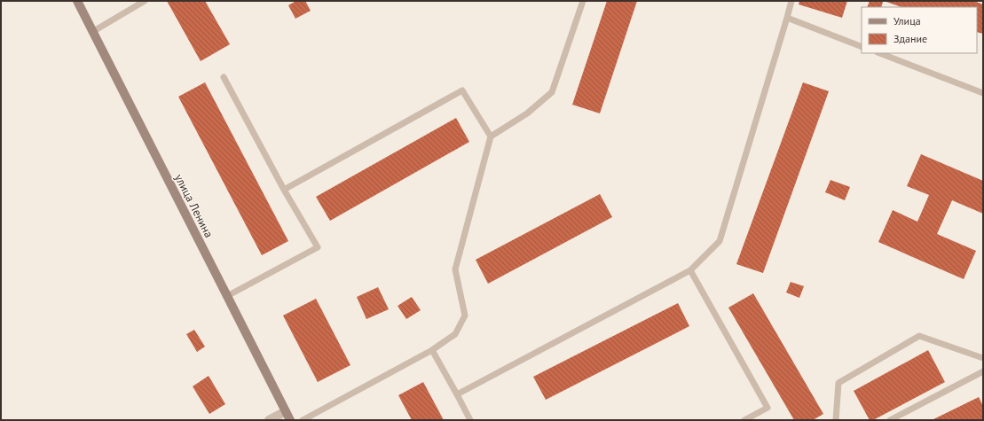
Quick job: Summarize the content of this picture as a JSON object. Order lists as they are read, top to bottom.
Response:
{
  "streets": {
    "street": ["улица Ленина"]
  },
  "legend": ["Улица", "Здание"]
}
